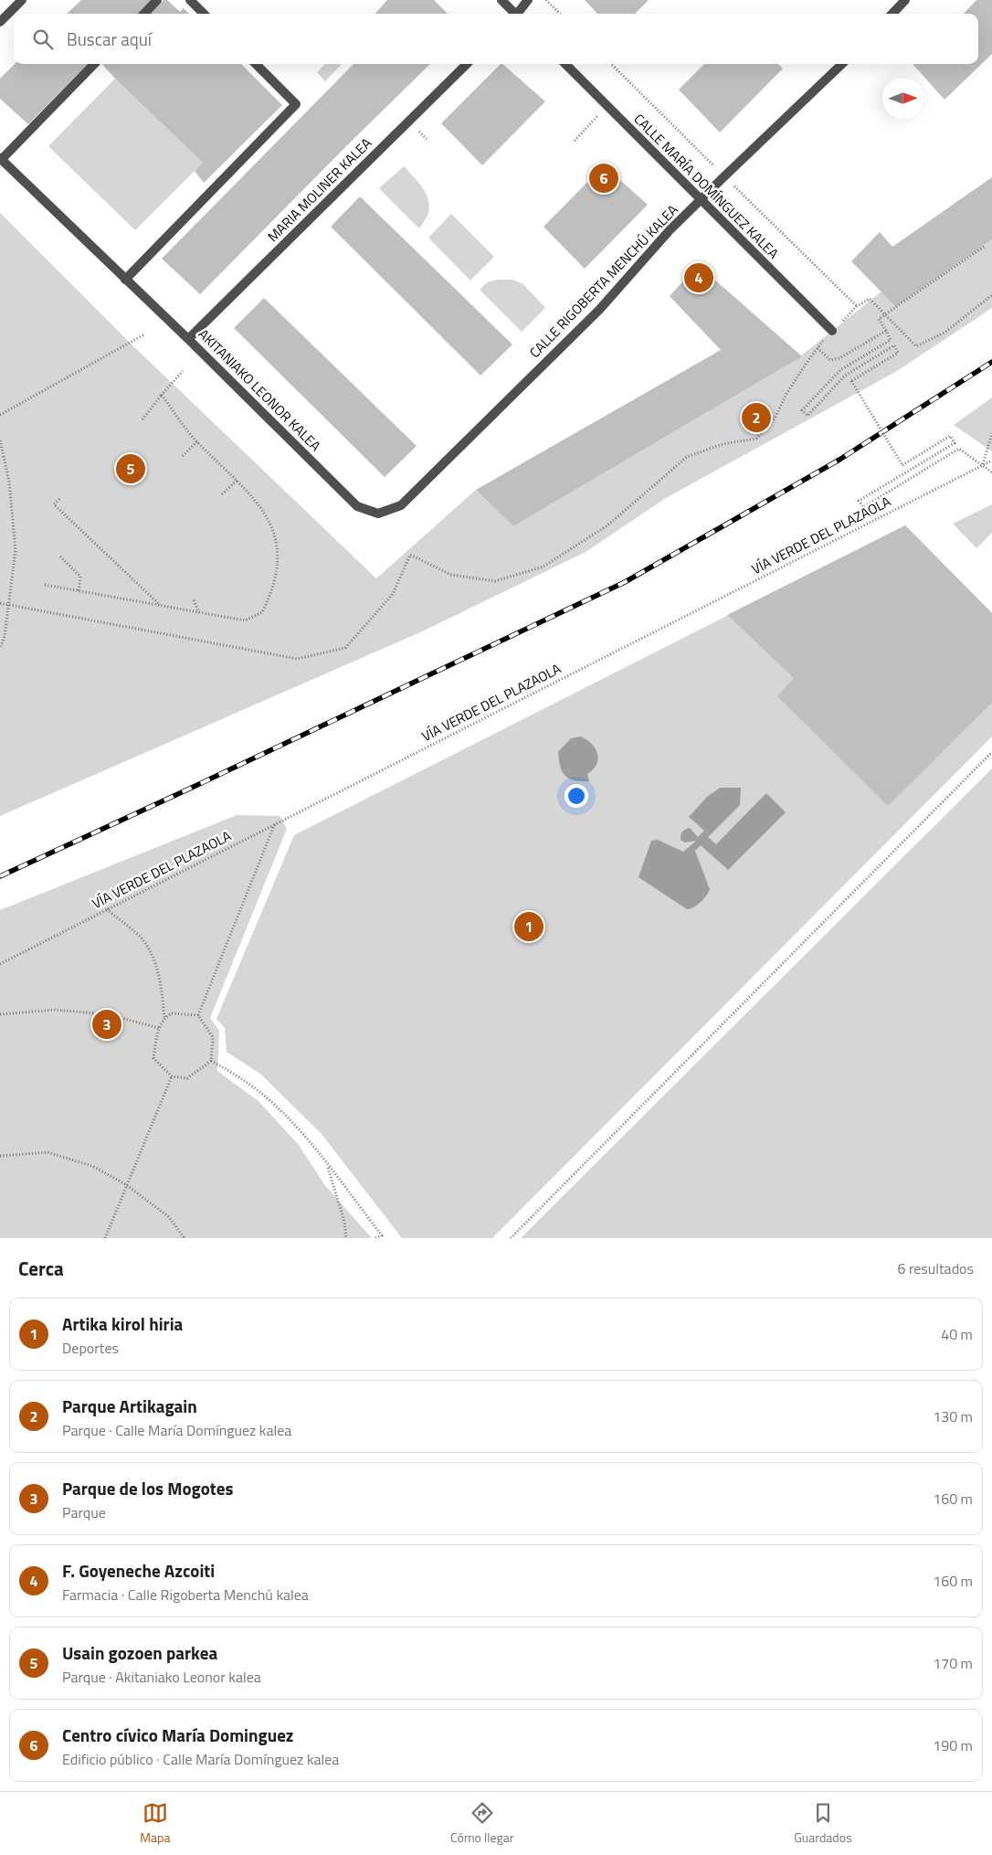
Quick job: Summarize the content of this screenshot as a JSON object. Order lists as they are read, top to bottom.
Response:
{
  "streets": {
    "street": [
      "CALLE MARÍA DOMÍNGUEZ KALEA",
      "MARIA MOLINER KALEA",
      "CALLE RIGOBERTA MENCHÚ KALEA",
      "AKITANIAKO LEONOR KALEA"
    ],
    "path": ["VÍA VERDE DEL PLAZAOLA"]
  },
  "crossings": [
    ["CALLE MARÍA DOMÍNGUEZ KALEA", "CALLE RIGOBERTA MENCHÚ KALEA"],
    ["MARIA MOLINER KALEA", "AKITANIAKO LEONOR KALEA"],
    ["CALLE RIGOBERTA MENCHÚ KALEA", "AKITANIAKO LEONOR KALEA"]
  ],
  "north": "right",
  "page": {
    "search": "Buscar aquí",
    "pins": [
      "6",
      "4",
      "2",
      "5",
      "1",
      "3"
    ],
    "heading": ["Cerca", "6 resultados"],
    "list": [
      {
        "mark": "1",
        "name": "Artika kirol hiria",
        "note": "Deportes",
        "value": "40 m"
      },
      {
        "mark": "2",
        "name": "Parque Artikagain",
        "note": "Parque · Calle María Domínguez kalea",
        "value": "130 m"
      },
      {
        "mark": "3",
        "name": "Parque de los Mogotes",
        "note": "Parque",
        "value": "160 m"
      },
      {
        "mark": "4",
        "name": "F. Goyeneche Azcoiti",
        "note": "Farmacia · Calle Rigoberta Menchú kalea",
        "value": "160 m"
      },
      {
        "mark": "5",
        "name": "Usain gozoen parkea",
        "note": "Parque · Akitaniako Leonor kalea",
        "value": "170 m"
      },
      {
        "mark": "6",
        "name": "Centro cívico María Dominguez",
        "note": "Edificio público · Calle María Domínguez kalea",
        "value": "190 m"
      }
    ],
    "nav": ["Mapa", "Cómo llegar", "Guardados"]
  }
}
